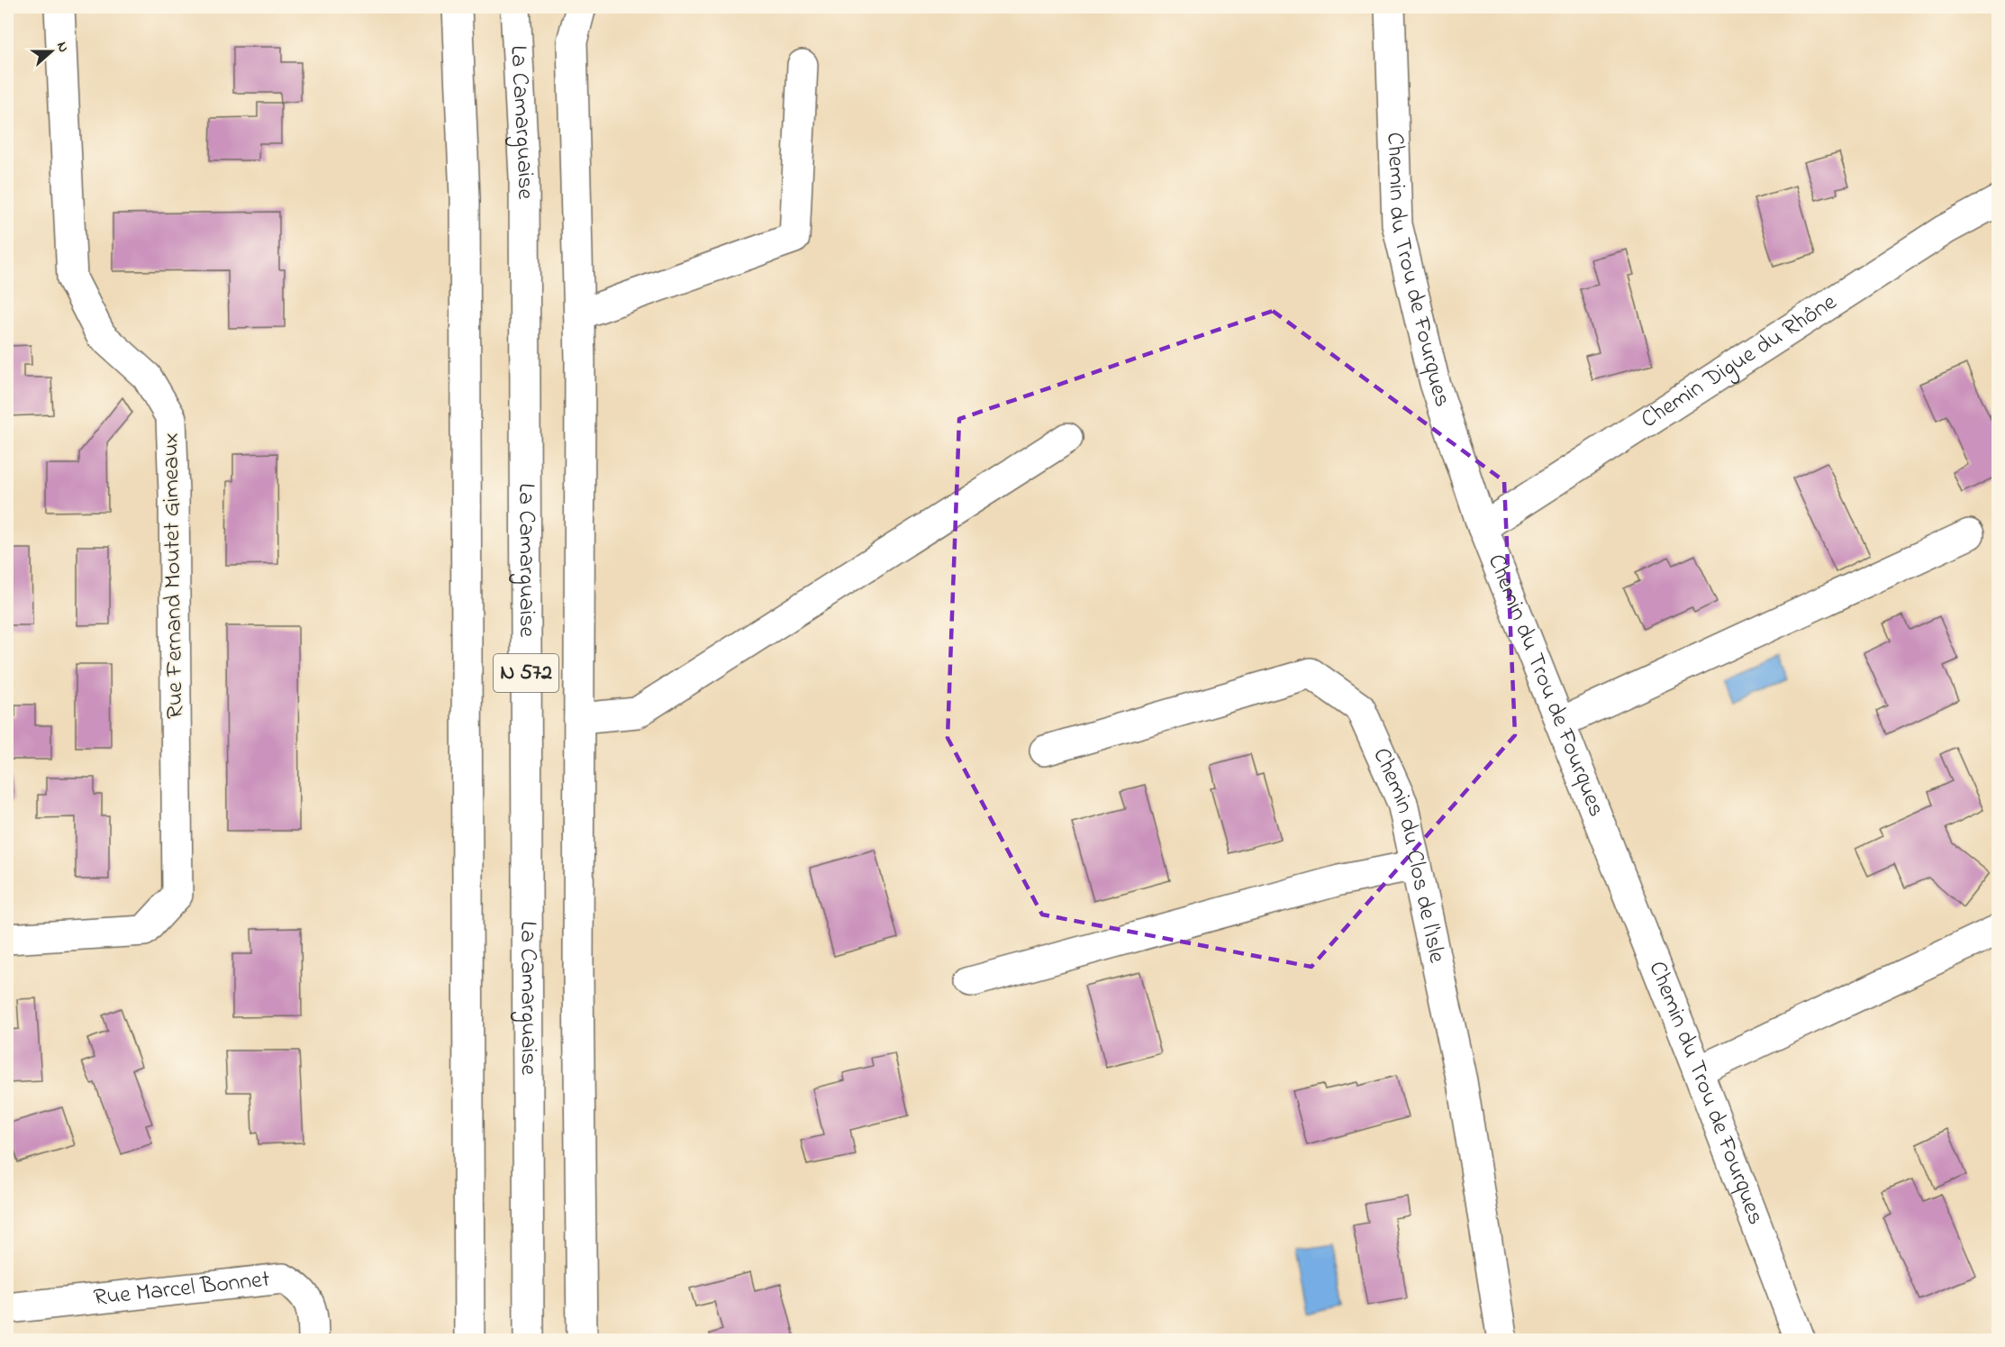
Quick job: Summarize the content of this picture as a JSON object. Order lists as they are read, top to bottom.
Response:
{
  "streets": {
    "main road": [
      "La Camarguaise",
      "Chemin du Trou de Fourques",
      "Chemin Digue du Rhône",
      "Rue Fernand Moutet Gimeaux",
      "N 572",
      "Chemin du Clos de l'Isle",
      "Rue Marcel Bonnet"
    ]
  },
  "crossings": [
    ["Chemin du Trou de Fourques", "Chemin Digue du Rhône"]
  ],
  "north": "right"
}
